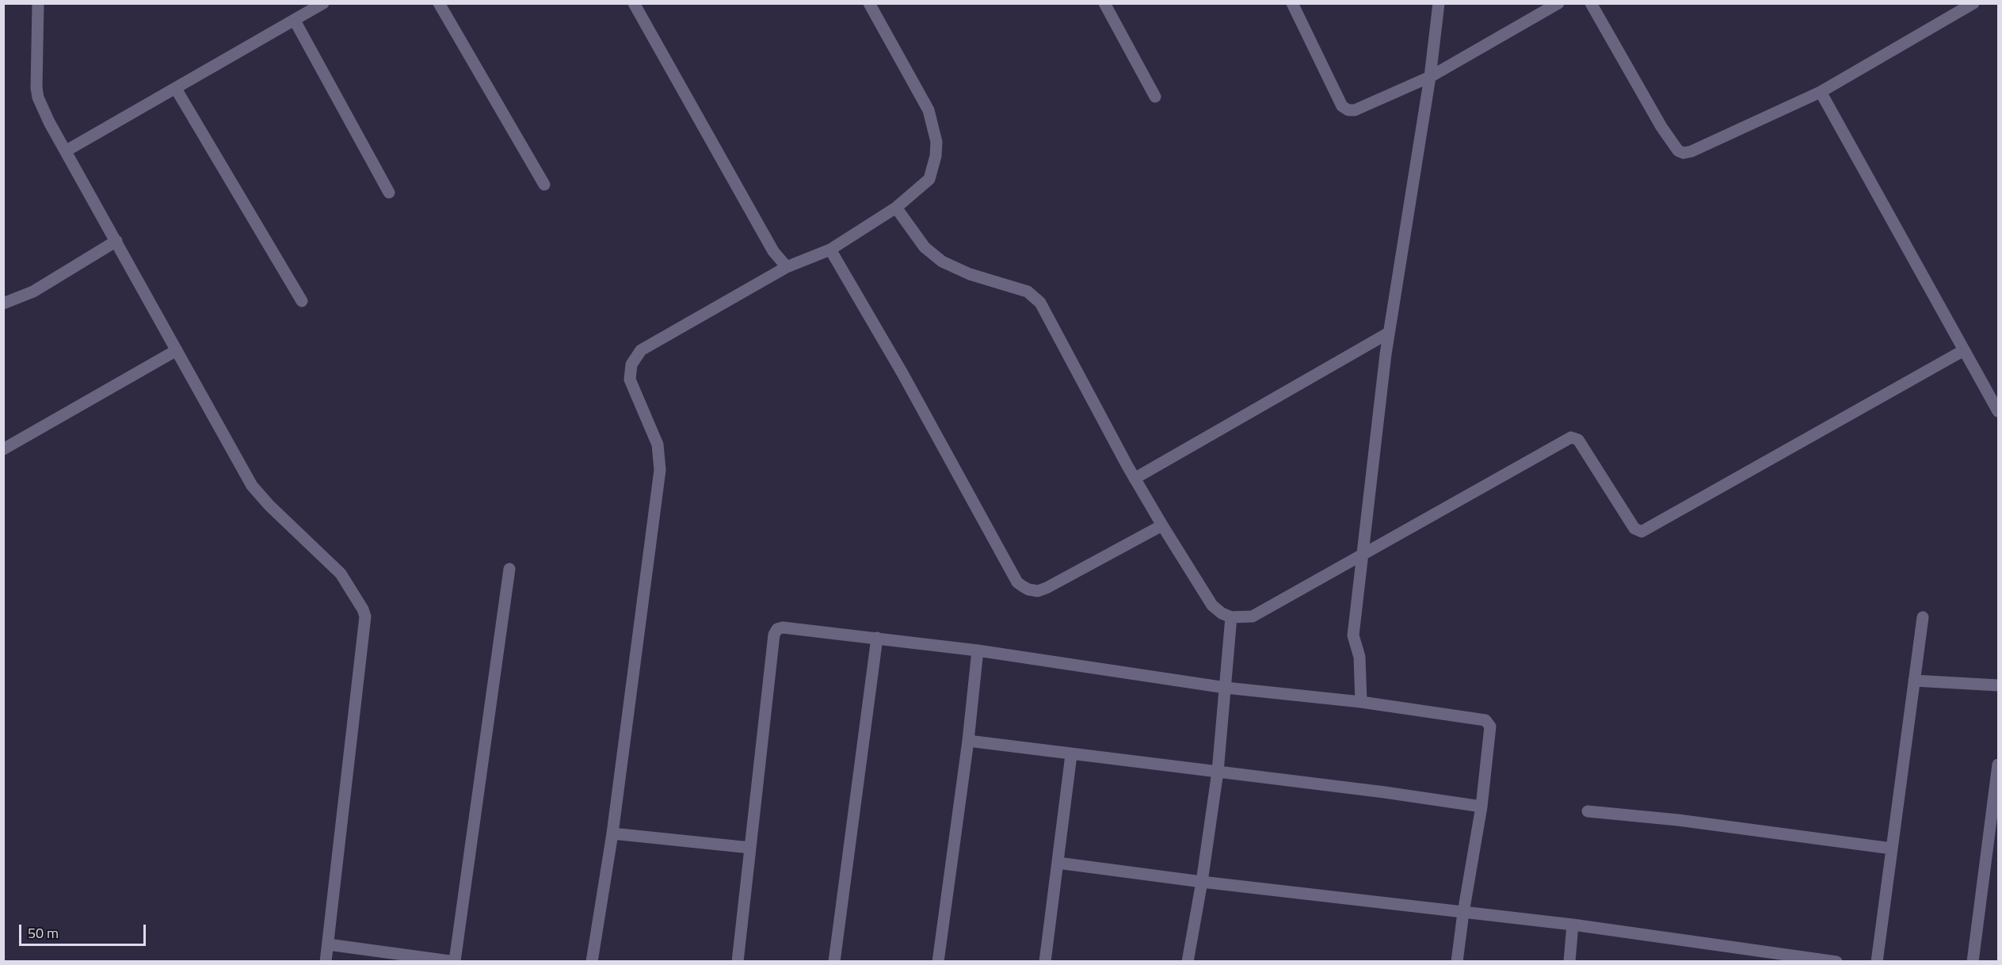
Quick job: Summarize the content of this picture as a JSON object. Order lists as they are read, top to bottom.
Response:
{
  "scale_bar": "50 m"
}
